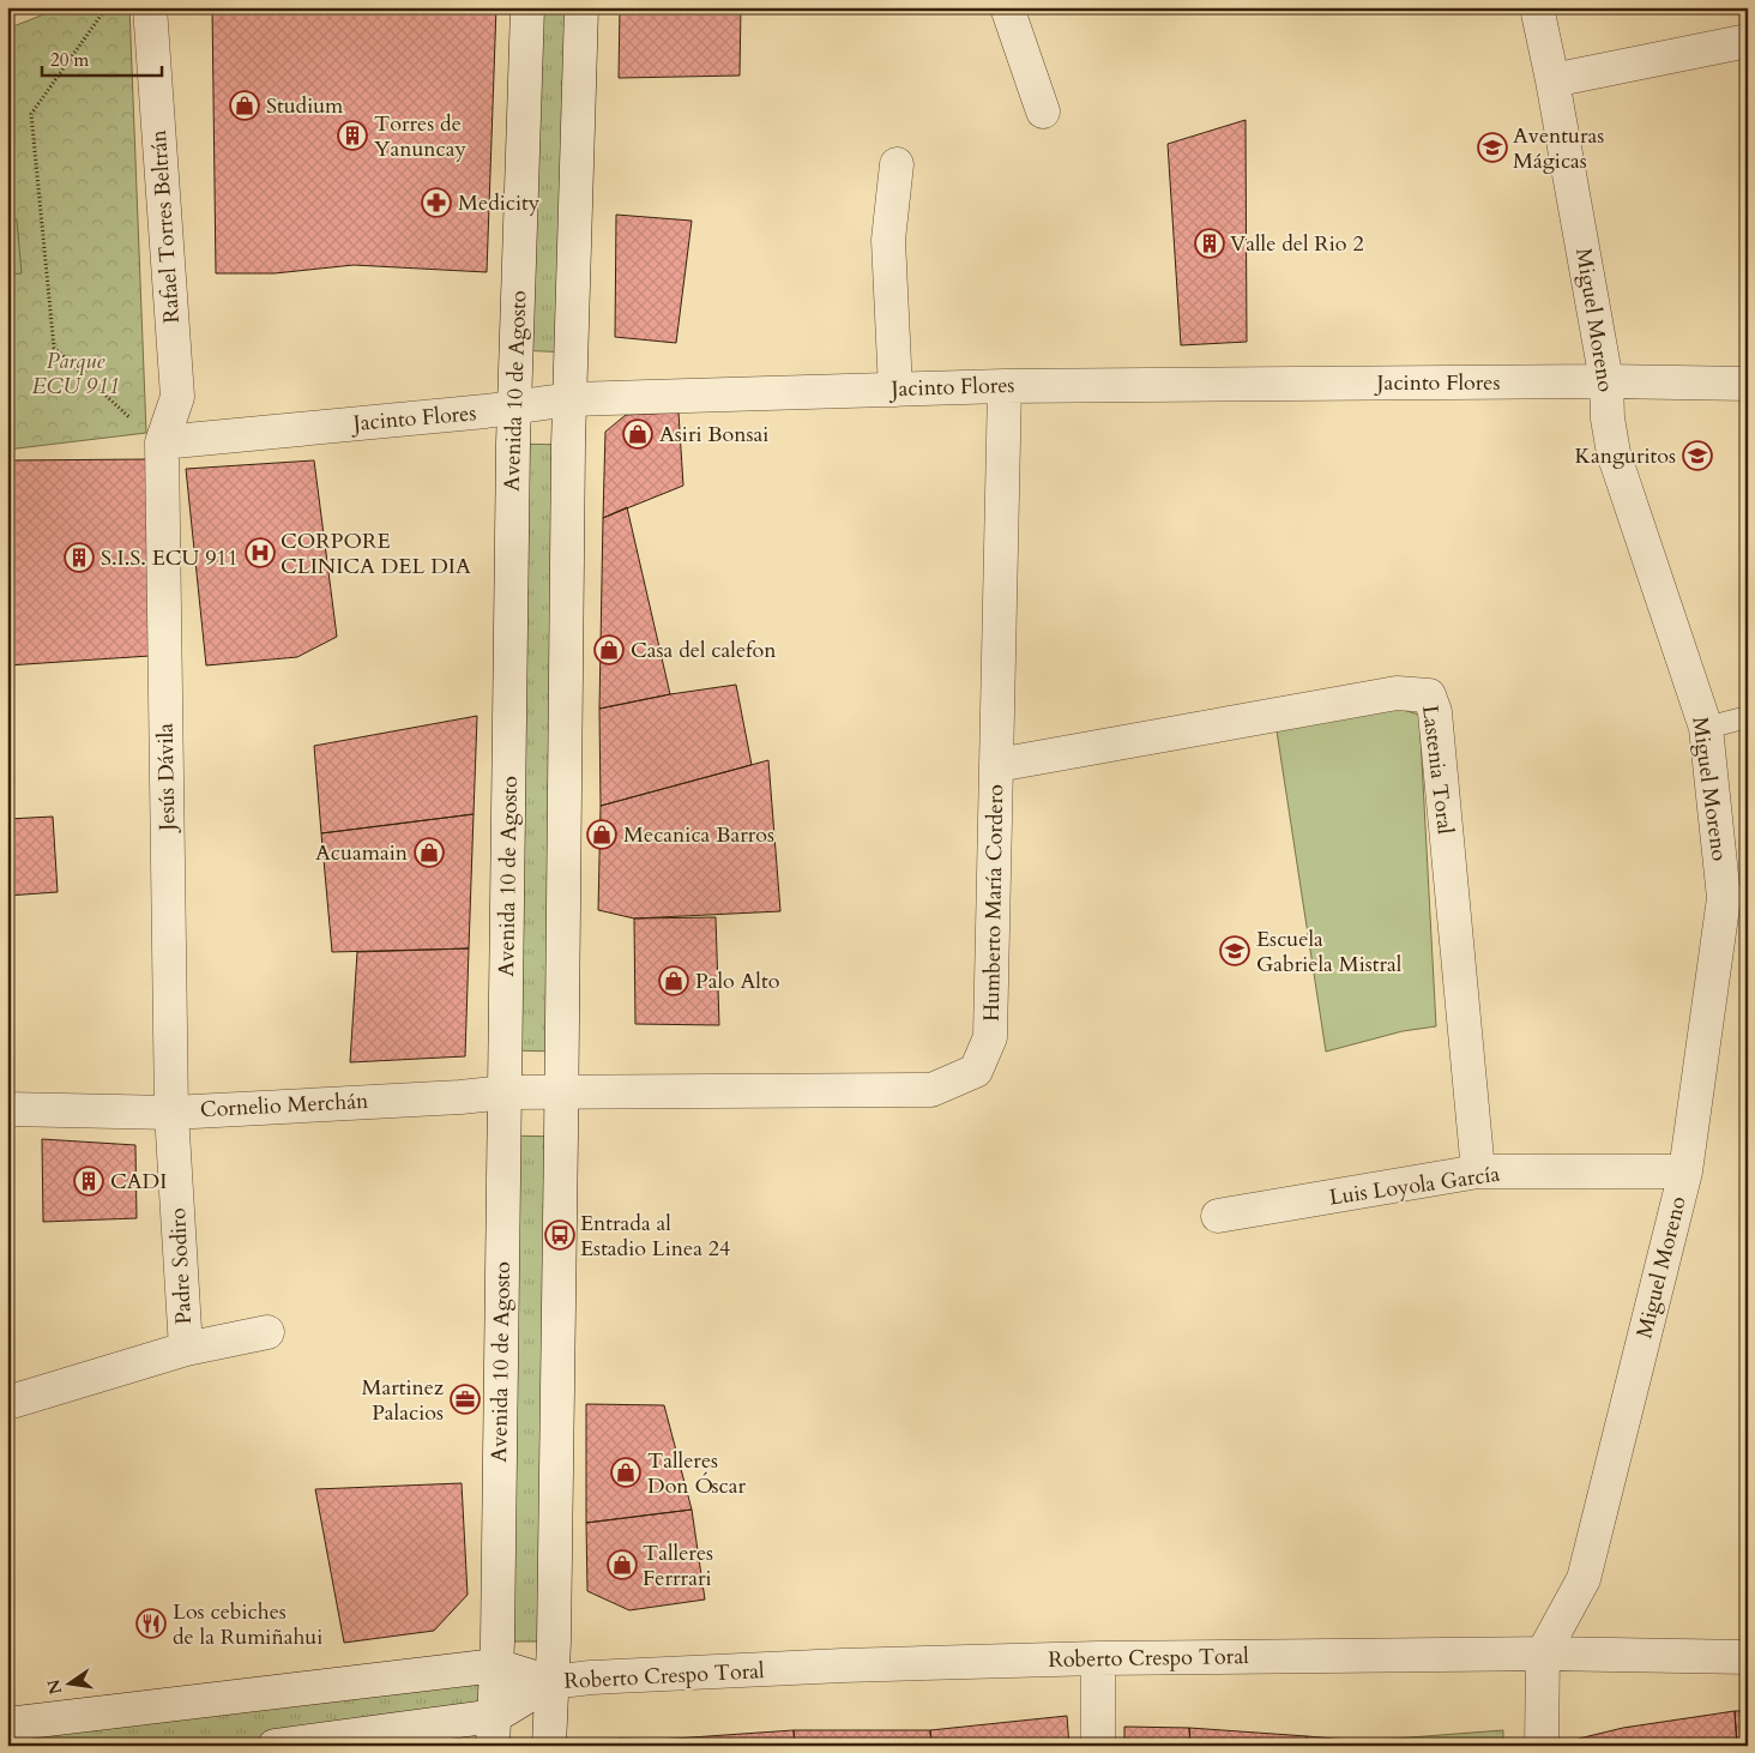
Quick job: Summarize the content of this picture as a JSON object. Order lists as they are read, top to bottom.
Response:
{
  "streets": {
    "street": [
      "Rafael Torres Beltrán",
      "Miguel Moreno",
      "Jacinto Flores",
      "Avenida 10 de Agosto",
      "Lastenia Toral",
      "Jesús Dávila",
      "Humberto María Cordero",
      "Cornelio Merchán",
      "Luis Loyola García",
      "Padre Sodiro",
      "Roberto Crespo Toral"
    ]
  },
  "crossings": [
    ["Rafael Torres Beltrán", "Jacinto Flores"],
    ["Rafael Torres Beltrán", "Jesús Dávila"],
    ["Miguel Moreno", "Jacinto Flores"],
    ["Miguel Moreno", "Luis Loyola García"],
    ["Miguel Moreno", "Roberto Crespo Toral"],
    ["Jacinto Flores", "Avenida 10 de Agosto"],
    ["Jacinto Flores", "Jesús Dávila"],
    ["Jacinto Flores", "Humberto María Cordero"],
    ["Avenida 10 de Agosto", "Cornelio Merchán"],
    ["Avenida 10 de Agosto", "Roberto Crespo Toral"],
    ["Lastenia Toral", "Humberto María Cordero"],
    ["Lastenia Toral", "Luis Loyola García"],
    ["Jesús Dávila", "Cornelio Merchán"],
    ["Jesús Dávila", "Padre Sodiro"],
    ["Humberto María Cordero", "Cornelio Merchán"],
    ["Cornelio Merchán", "Padre Sodiro"]
  ],
  "parks": ["Parque ECU 911"],
  "places": {
    "shop": [
      "Studium",
      "Asiri Bonsai",
      "Casa del calefon",
      "Mecanica Barros",
      "Acuamain",
      "Palo Alto",
      "Talleres Don Óscar",
      "Talleres Ferrrari"
    ],
    "building": [
      "Torres de Yanuncay",
      "Valle del Rio 2",
      "S.I.S. ECU 911",
      "CADI"
    ],
    "school or university": ["Aventuras Mágicas", "Kanguritos", "Escuela Gabriela Mistral"],
    "pharmacy": ["Medicity"],
    "hospital": ["CORPORE CLINICA DEL DIA"],
    "bus stop": ["Entrada al Estadio Linea 24"],
    "office": ["Martinez Palacios"],
    "restaurant": ["Los cebiches de la Rumiñahui"]
  },
  "scale_bar": "20 m",
  "north": "left"
}
